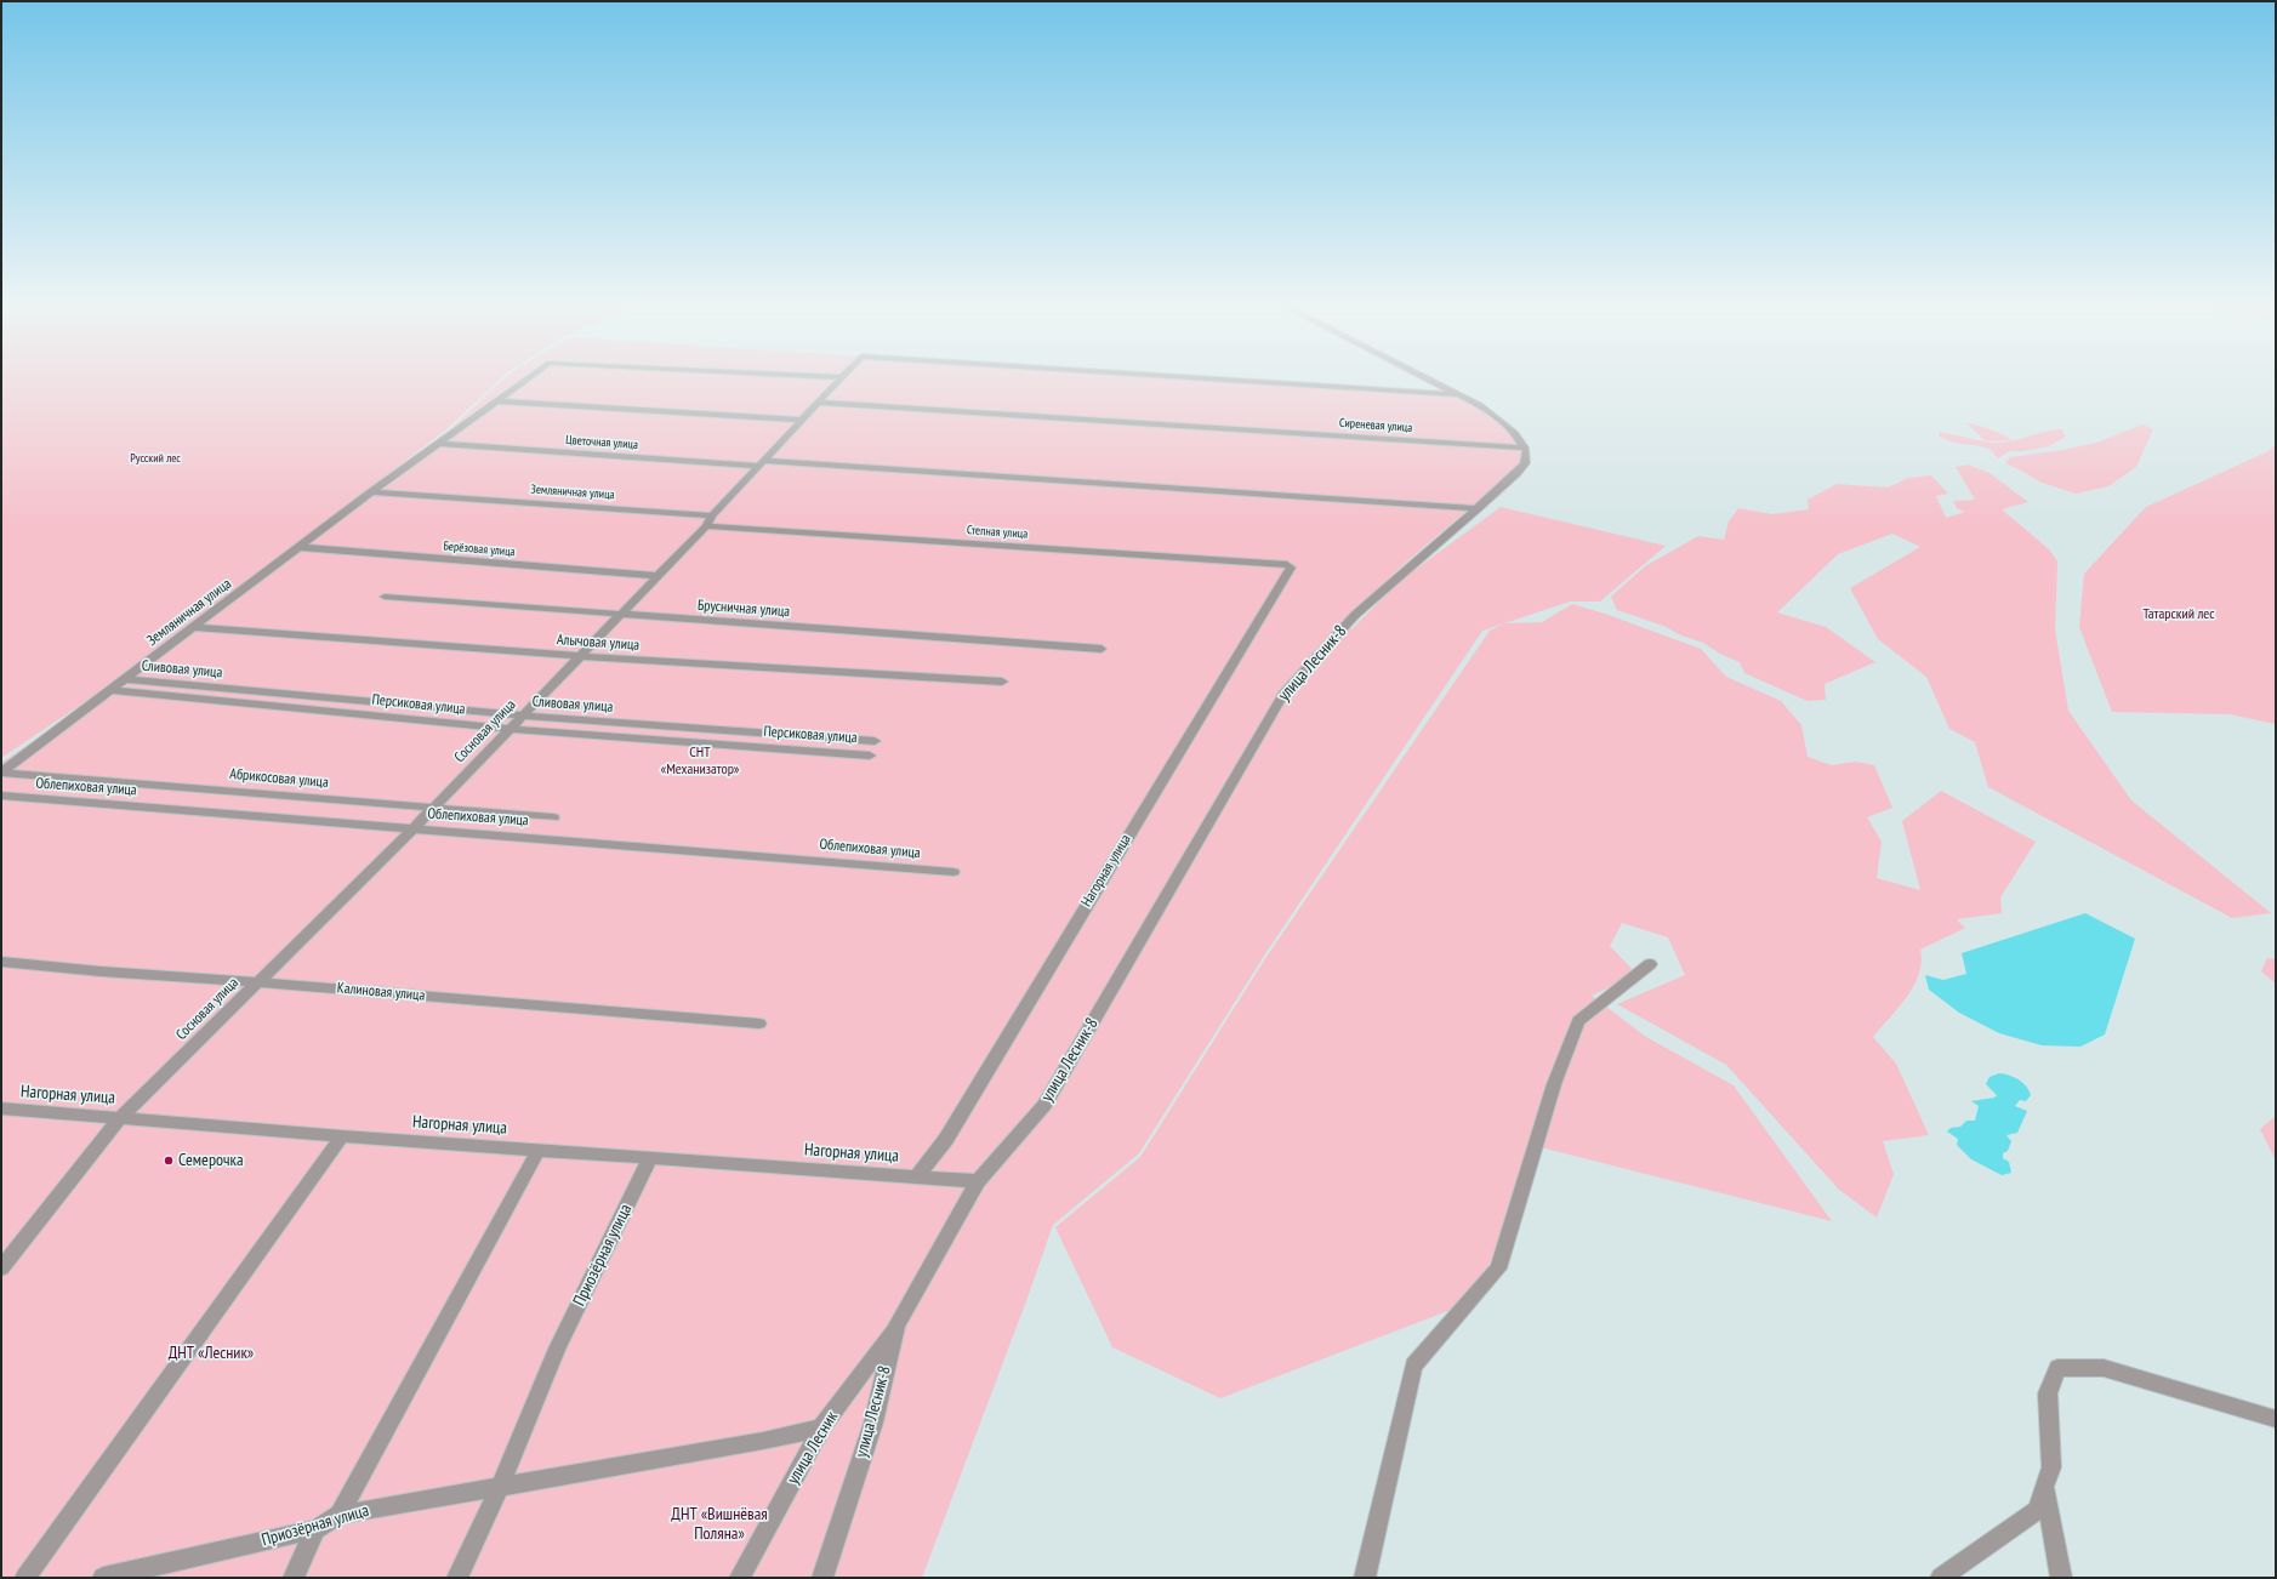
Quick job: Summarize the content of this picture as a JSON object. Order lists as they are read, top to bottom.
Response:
{
  "streets": {
    "street": [
      "Сиреневая улица",
      "Цветочная улица",
      "Земляничная улица",
      "Степная улица",
      "Берёзовая улица",
      "Брусничная улица",
      "Алычовая улица",
      "улица Лесник-8",
      "Сливовая улица",
      "Персиковая улица",
      "Сосновая улица",
      "Абрикосовая улица",
      "Облепиховая улица",
      "Нагорная улица",
      "Калиновая улица",
      "Приозёрная улица",
      "улица Лесник"
    ]
  },
  "crossings": [
    ["Сиреневая улица", "улица Лесник-8"],
    ["Сиреневая улица", "Сосновая улица"],
    ["Цветочная улица", "Земляничная улица"],
    ["Цветочная улица", "улица Лесник-8"],
    ["Цветочная улица", "Сосновая улица"],
    ["Земляничная улица", "Степная улица"],
    ["Земляничная улица", "Берёзовая улица"],
    ["Земляничная улица", "Алычовая улица"],
    ["Земляничная улица", "Сливовая улица"],
    ["Земляничная улица", "Персиковая улица"],
    ["Земляничная улица", "Сосновая улица"],
    ["Земляничная улица", "Абрикосовая улица"],
    ["Степная улица", "Сосновая улица"],
    ["Степная улица", "Нагорная улица"],
    ["Берёзовая улица", "Сосновая улица"],
    ["Брусничная улица", "Сосновая улица"],
    ["Алычовая улица", "Сосновая улица"],
    ["улица Лесник-8", "Нагорная улица"],
    ["улица Лесник-8", "улица Лесник"],
    ["Сливовая улица", "Сосновая улица"],
    ["Персиковая улица", "Сосновая улица"],
    ["Сосновая улица", "Абрикосовая улица"],
    ["Сосновая улица", "Облепиховая улица"],
    ["Сосновая улица", "Нагорная улица"],
    ["Сосновая улица", "Калиновая улица"],
    ["Нагорная улица", "Приозёрная улица"],
    ["Приозёрная улица", "улица Лесник"]
  ],
  "parks": [
    "Русский лес",
    "Татарский лес",
    "СНТ «Механизатор»",
    "ДНТ «Лесник»",
    "ДНТ «Вишнёвая Поляна»"
  ],
  "places": ["Семерочка"]
}
